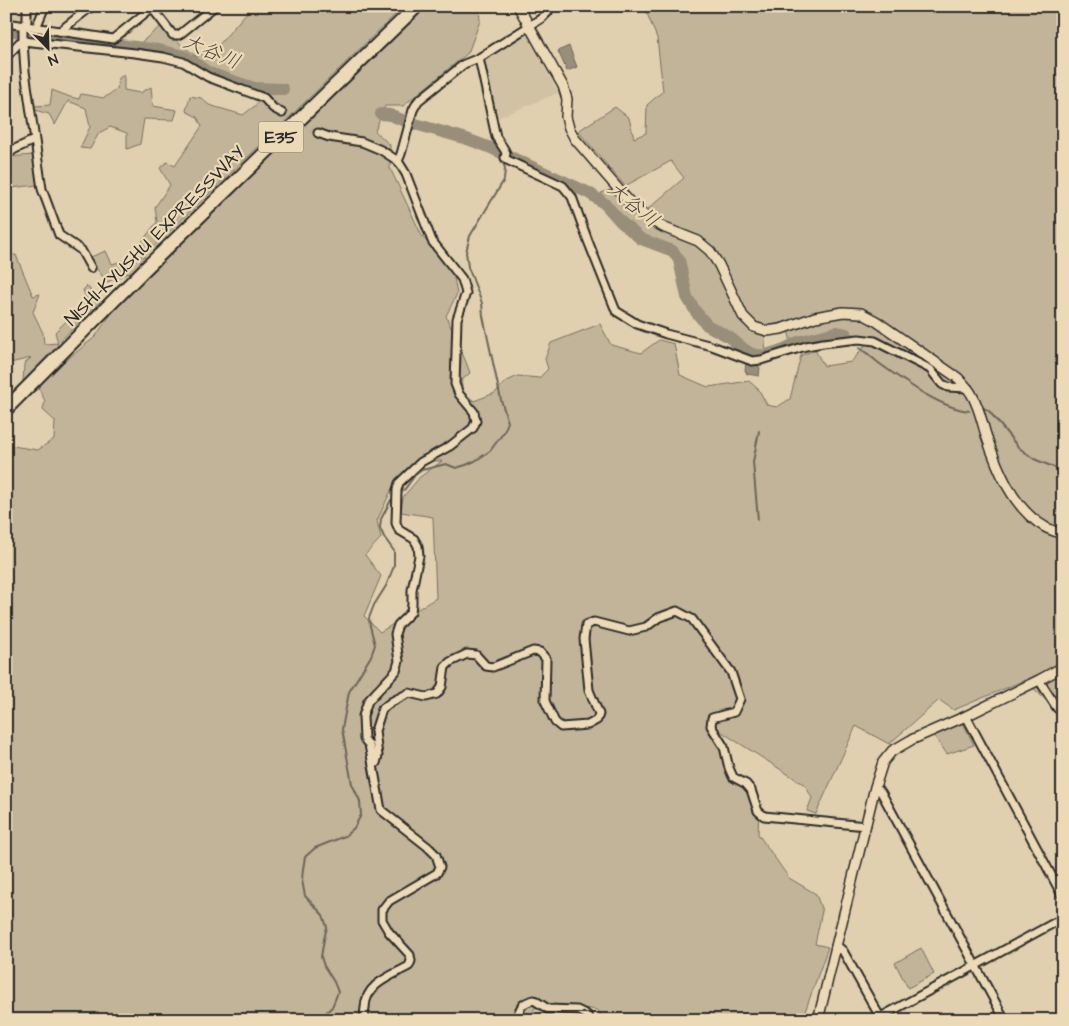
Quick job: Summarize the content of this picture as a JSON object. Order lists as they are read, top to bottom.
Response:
{
  "streets": {
    "highway": ["E35", "NISHI-KYUSHU EXPRESSWAY"]
  },
  "water": ["大谷川"],
  "north": "bottom right"
}
